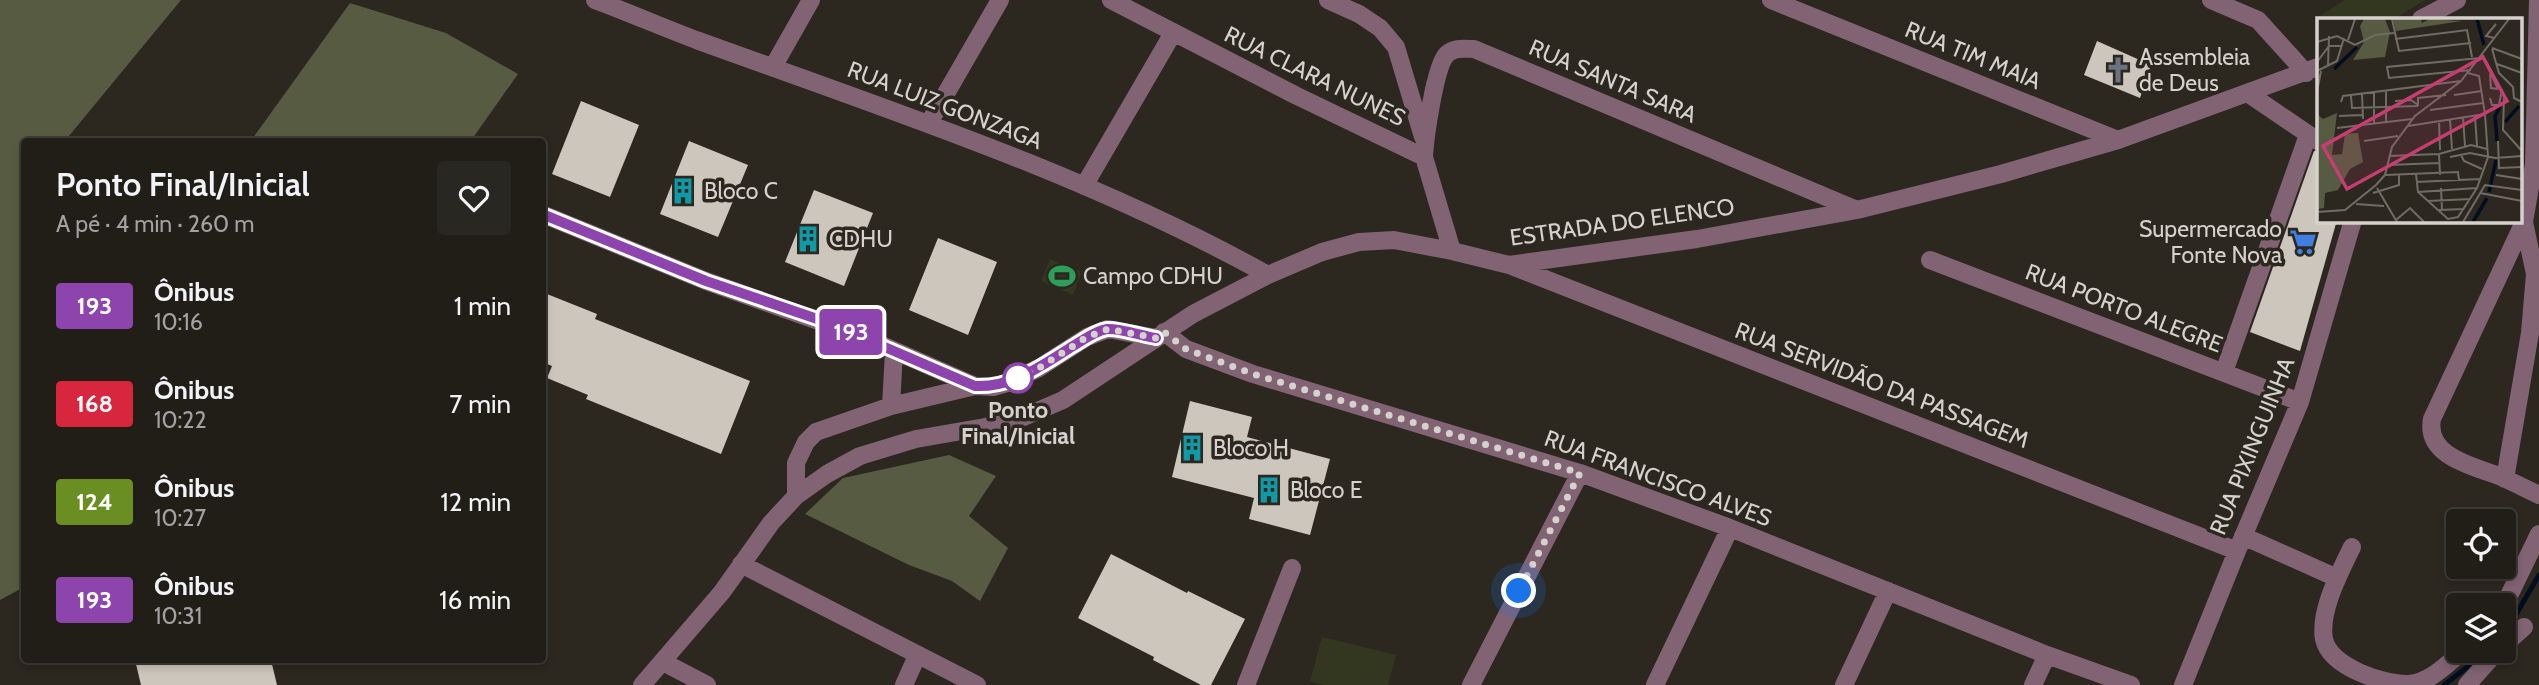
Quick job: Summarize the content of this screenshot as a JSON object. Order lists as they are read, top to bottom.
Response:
{
  "streets": {
    "street": [
      "RUA TIM MAIA",
      "RUA CLARA NUNES",
      "RUA SANTA SARA",
      "RUA LUIZ GONZAGA",
      "ESTRADA DO ELENCO",
      "RUA PORTO ALEGRE",
      "RUA SERVIDÃO DA PASSAGEM",
      "RUA PIXINGUINHA",
      "RUA FRANCISCO ALVES"
    ]
  },
  "crossings": [
    ["RUA TIM MAIA", "ESTRADA DO ELENCO"],
    ["RUA CLARA NUNES", "RUA SANTA SARA"],
    ["RUA SANTA SARA", "ESTRADA DO ELENCO"],
    ["RUA LUIZ GONZAGA", "ESTRADA DO ELENCO"],
    ["ESTRADA DO ELENCO", "RUA SERVIDÃO DA PASSAGEM"],
    ["ESTRADA DO ELENCO", "RUA FRANCISCO ALVES"],
    ["RUA PORTO ALEGRE", "RUA PIXINGUINHA"],
    ["RUA SERVIDÃO DA PASSAGEM", "RUA PIXINGUINHA"]
  ],
  "places": {
    "church": ["Assembleia de Deus"],
    "building": [
      "Bloco C",
      "CDHU",
      "Bloco H",
      "Bloco E"
    ],
    "supermarket": ["Supermercado Fonte Nova"],
    "sports": ["Campo CDHU"],
    "other": ["Ponto Final/Inicial"]
  },
  "lines": ["bus line 193"],
  "page": {
    "on_map": "193",
    "heading": ["Ponto Final/Inicial", "A pé · 4 min · 260 m"],
    "list": [
      {
        "mark": "193",
        "name": "Ônibus",
        "note": "10:16",
        "value": "1 min"
      },
      {
        "mark": "168",
        "name": "Ônibus",
        "note": "10:22",
        "value": "7 min"
      },
      {
        "mark": "124",
        "name": "Ônibus",
        "note": "10:27",
        "value": "12 min"
      },
      {
        "mark": "193",
        "name": "Ônibus",
        "note": "10:31",
        "value": "16 min"
      }
    ]
  }
}
